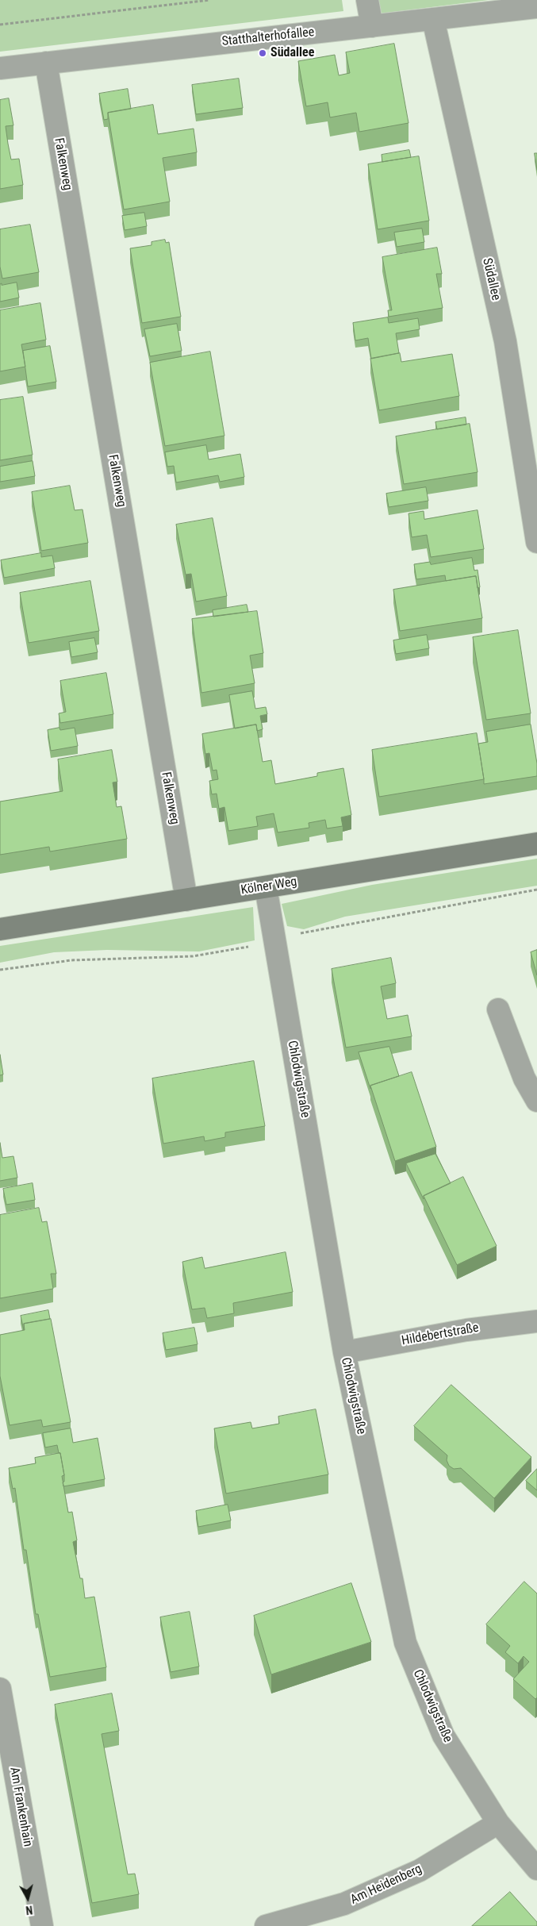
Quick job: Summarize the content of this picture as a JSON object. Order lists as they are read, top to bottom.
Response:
{
  "streets": {
    "street": [
      "Statthalterhofallee",
      "Falkenweg",
      "Südallee",
      "Kölner Weg",
      "Chlodwigstraße",
      "Hildebertstraße",
      "Am Frankenhain",
      "Am Heidenberg"
    ]
  },
  "crossings": [
    ["Statthalterhofallee", "Falkenweg"],
    ["Statthalterhofallee", "Südallee"],
    ["Falkenweg", "Kölner Weg"],
    ["Kölner Weg", "Chlodwigstraße"],
    ["Chlodwigstraße", "Hildebertstraße"],
    ["Chlodwigstraße", "Am Heidenberg"]
  ],
  "places": ["Südallee"],
  "north": "bottom"
}
